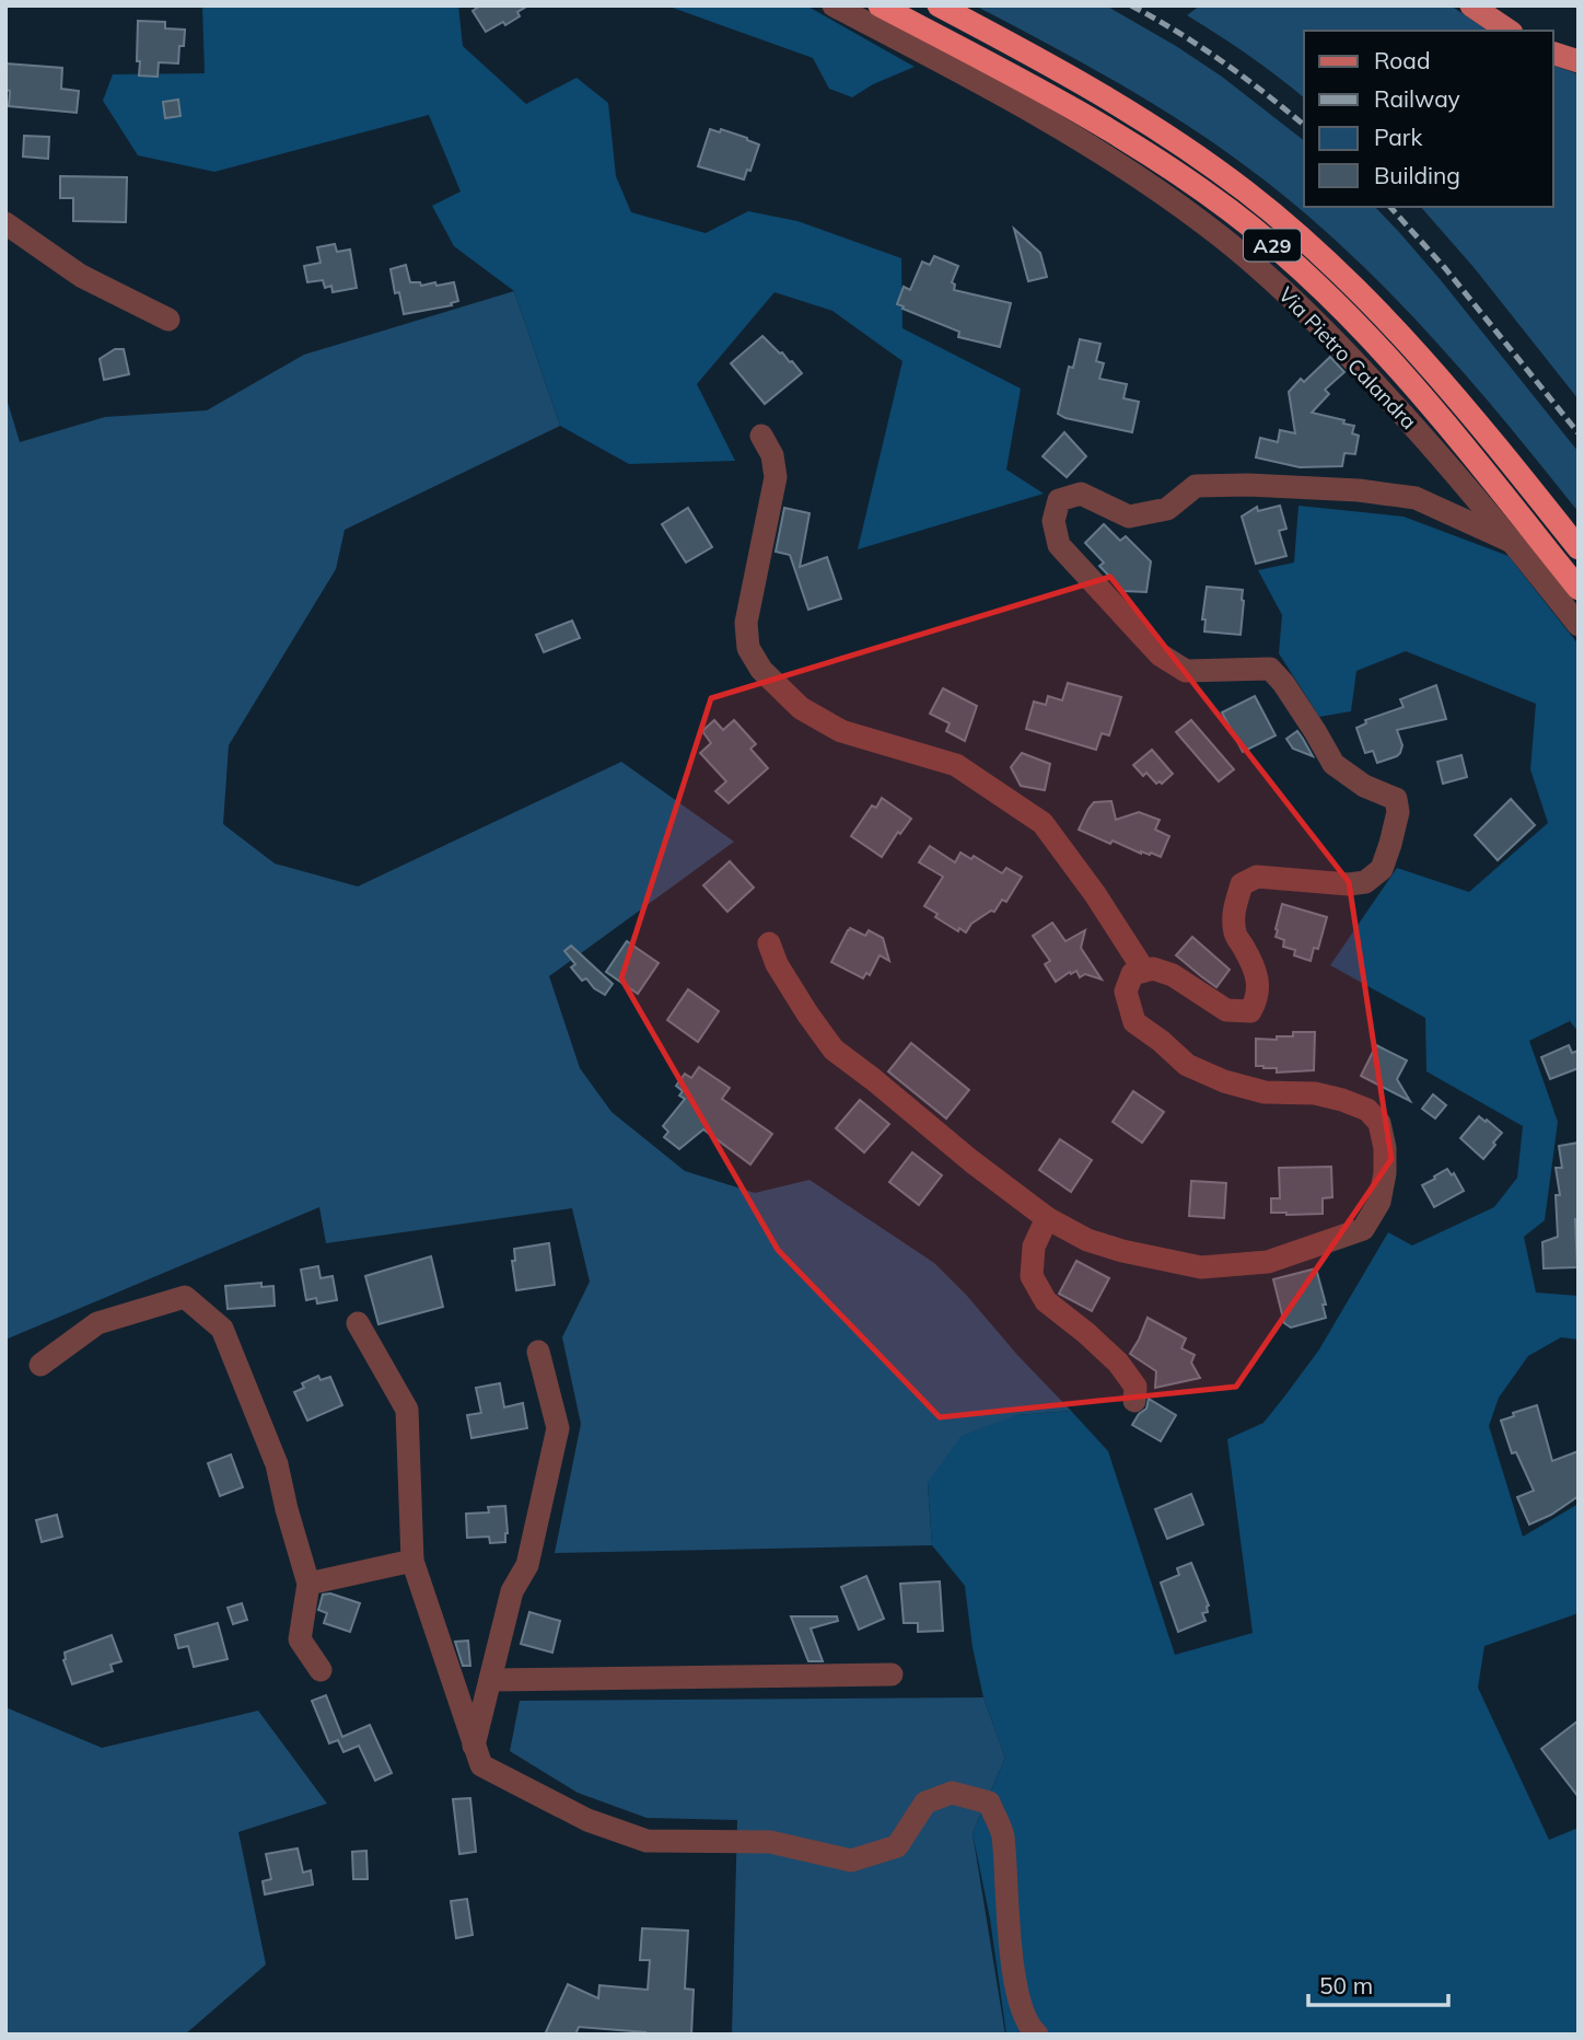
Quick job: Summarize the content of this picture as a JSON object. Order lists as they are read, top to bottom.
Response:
{
  "streets": {
    "highway": ["A29"],
    "street": ["Via Pietro Calandra"]
  },
  "legend": [
    "Road",
    "Railway",
    "Park",
    "Building"
  ],
  "scale_bar": "50 m"
}
